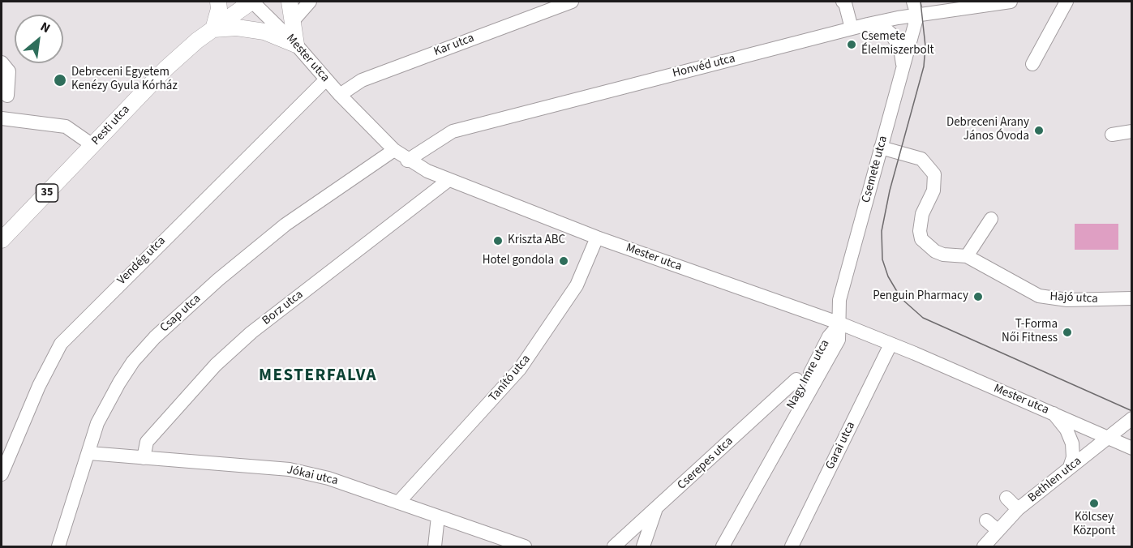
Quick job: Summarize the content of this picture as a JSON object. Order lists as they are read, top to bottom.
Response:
{
  "streets": {
    "main road": ["Pesti utca", "35"],
    "street": [
      "Kar utca",
      "Mester utca",
      "Honvéd utca",
      "Csemete utca",
      "Vendég utca",
      "Hajó utca",
      "Borz utca",
      "Csap utca",
      "Nagy Imre utca",
      "Tanító utca",
      "Garai utca",
      "Cserepes utca",
      "Jókai utca",
      "Bethlen utca"
    ]
  },
  "crossings": [
    ["Kar utca", "Mester utca"],
    ["Mester utca", "Honvéd utca"],
    ["Mester utca", "Pesti utca"],
    ["Mester utca", "Csemete utca"],
    ["Mester utca", "Vendég utca"],
    ["Mester utca", "Borz utca"],
    ["Mester utca", "Csap utca"],
    ["Mester utca", "Nagy Imre utca"],
    ["Mester utca", "Tanító utca"],
    ["Mester utca", "Garai utca"],
    ["Mester utca", "Bethlen utca"],
    ["Honvéd utca", "Csemete utca"],
    ["Csemete utca", "Hajó utca"],
    ["Csemete utca", "Nagy Imre utca"],
    ["Borz utca", "Jókai utca"],
    ["Csap utca", "Jókai utca"],
    ["Tanító utca", "Jókai utca"]
  ],
  "districts": ["MESTERFALVA"],
  "places": [
    "Csemete Élelmiszerbolt",
    "Debreceni Egyetem Kenézy Gyula Kórház",
    "Debreceni Arany János Óvoda",
    "Kriszta ABC",
    "Hotel gondola",
    "Penguin Pharmacy",
    "T-Forma Női Fitness",
    "Kölcsey Központ"
  ],
  "north": "top right"
}
